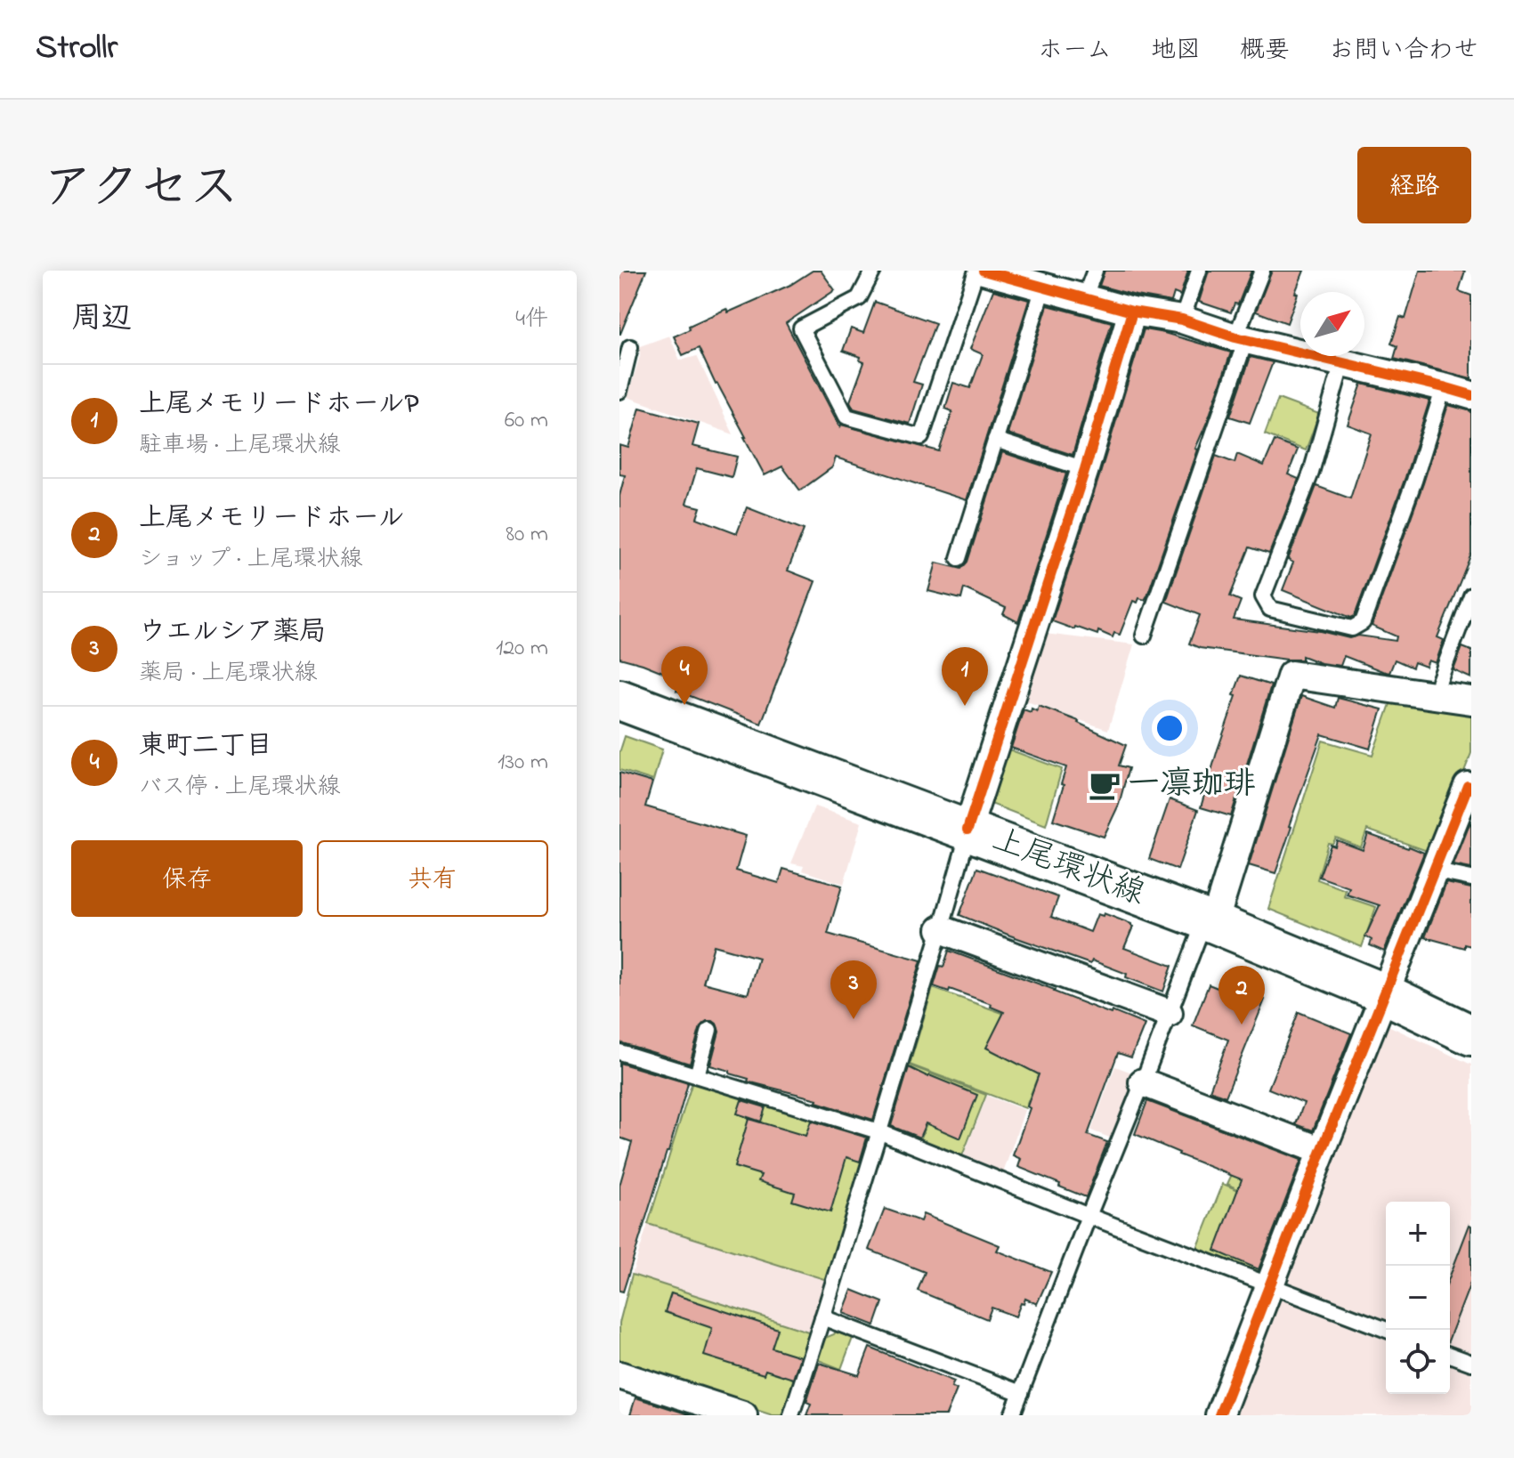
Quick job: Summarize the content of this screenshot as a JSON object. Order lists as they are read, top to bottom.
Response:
{
  "streets": {
    "main road": ["上尾環状線"]
  },
  "places": {
    "cafe": ["一凛珈琲"]
  },
  "north": "top right",
  "page": {
    "header": "Strollr",
    "nav": [
      "ホーム",
      "地図",
      "概要",
      "お問い合わせ"
    ],
    "title": "アクセス",
    "buttons": [
      "経路",
      ["保存", "共有"]
    ],
    "heading": ["周辺", "4件"],
    "list": [
      {
        "mark": "1",
        "name": "上尾メモリードホールP",
        "note": "駐車場 · 上尾環状線",
        "value": "60 m"
      },
      {
        "mark": "2",
        "name": "上尾メモリードホール",
        "note": "ショップ · 上尾環状線",
        "value": "80 m"
      },
      {
        "mark": "3",
        "name": "ウエルシア薬局",
        "note": "薬局 · 上尾環状線",
        "value": "120 m"
      },
      {
        "mark": "4",
        "name": "東町二丁目",
        "note": "バス停 · 上尾環状線",
        "value": "130 m"
      }
    ],
    "pins": [
      "4",
      "1",
      "3",
      "2"
    ],
    "map_buttons": ["+", "−"]
  }
}
